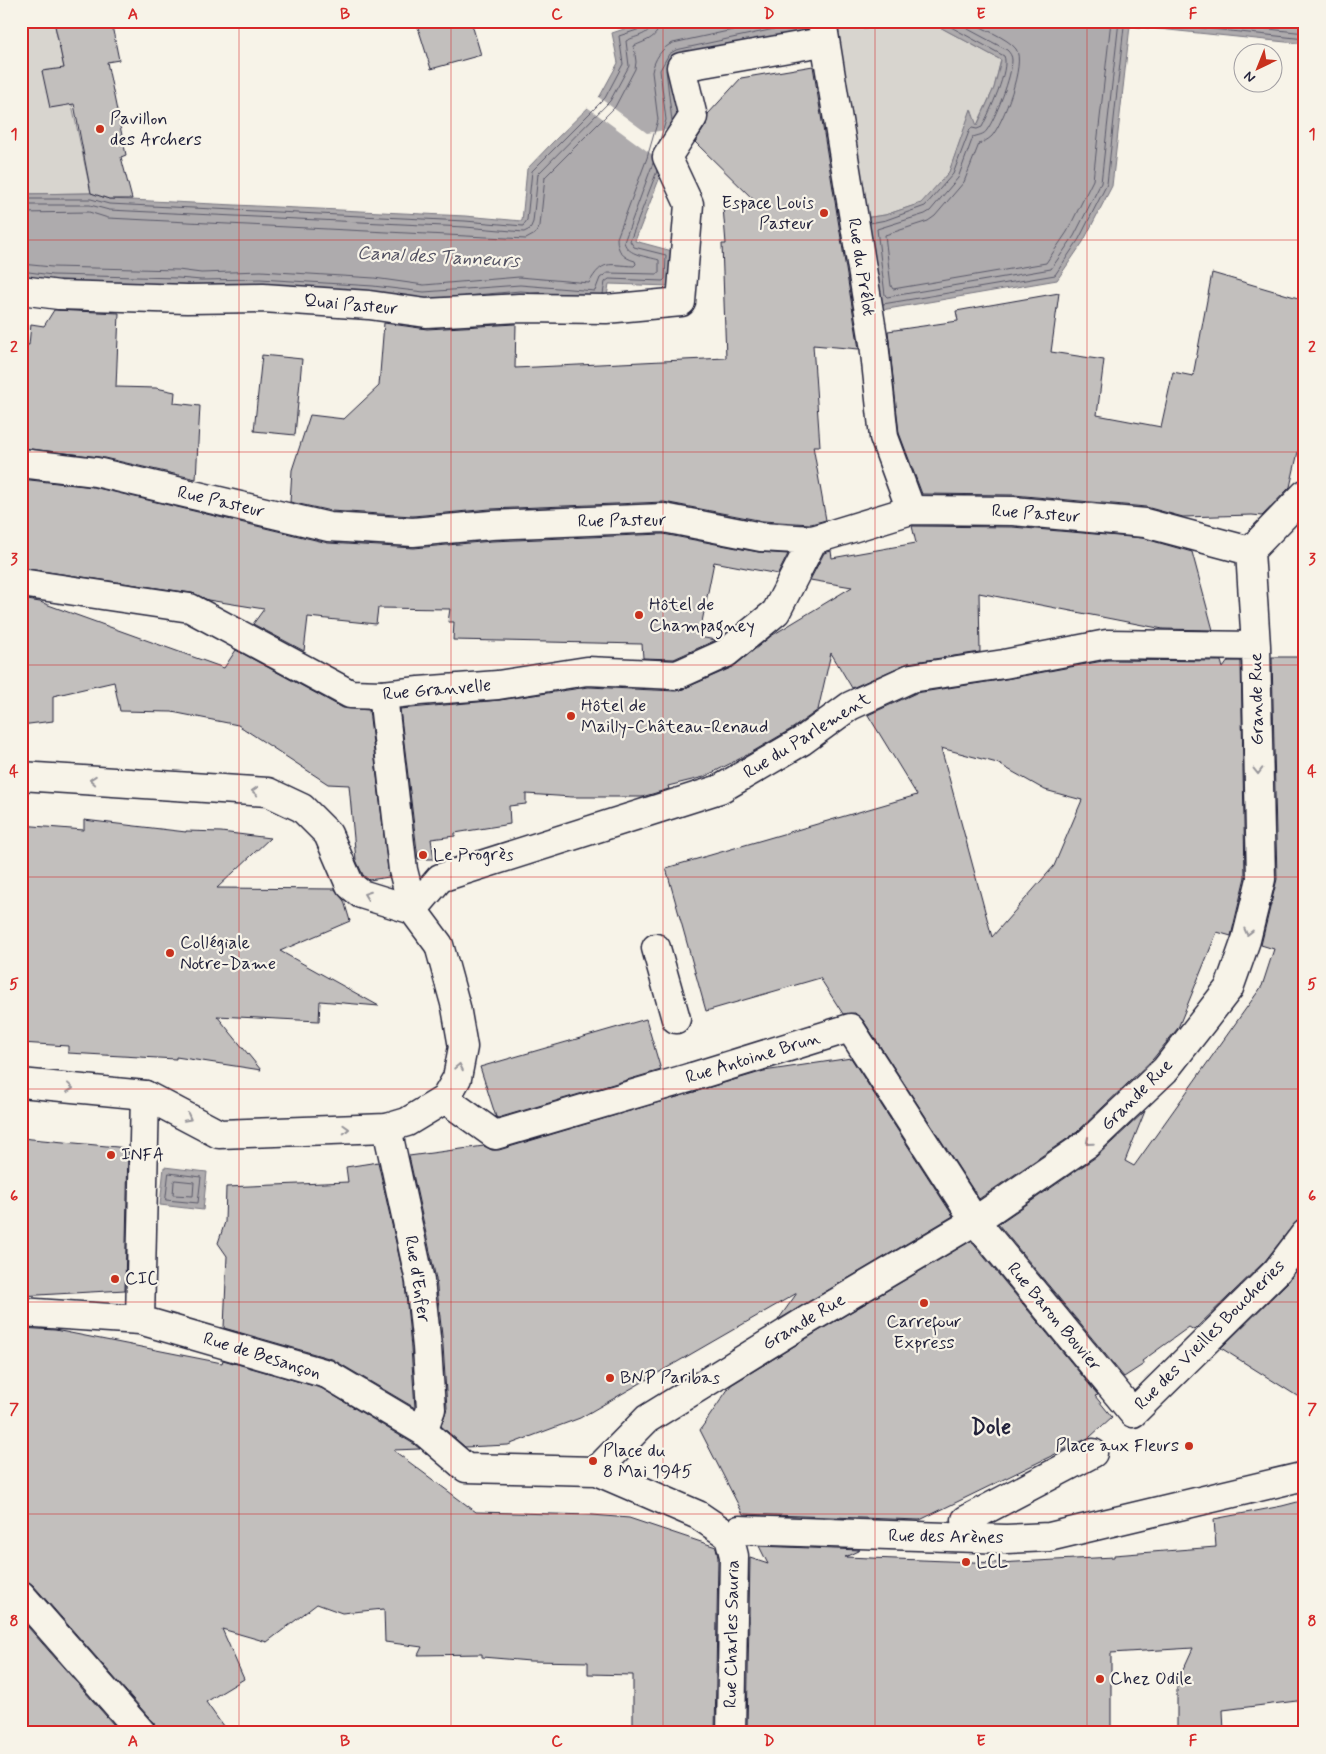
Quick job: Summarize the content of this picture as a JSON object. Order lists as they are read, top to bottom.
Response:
{
  "streets": {
    "street": [
      "Rue du Prélot",
      "Quai Pasteur",
      "Rue Pasteur",
      "Rue Granvelle",
      "Grande Rue",
      "Rue du Parlement",
      "Rue Antoine Brun",
      "Rue d'Enfer",
      "Rue Baron Bouvier",
      "Rue des Vieilles Boucheries",
      "Rue de Besançon",
      "Rue des Arènes",
      "Rue Charles Sauria"
    ]
  },
  "crossings": [
    ["Rue du Prélot", "Quai Pasteur"],
    ["Rue du Prélot", "Rue Pasteur"],
    ["Rue Pasteur", "Rue Granvelle"],
    ["Rue Pasteur", "Grande Rue"],
    ["Grande Rue", "Rue du Parlement"],
    ["Grande Rue", "Rue Antoine Brun"],
    ["Grande Rue", "Rue Baron Bouvier"],
    ["Grande Rue", "Rue de Besançon"],
    ["Rue Antoine Brun", "Rue Baron Bouvier"],
    ["Rue d'Enfer", "Rue de Besançon"],
    ["Rue Baron Bouvier", "Rue des Vieilles Boucheries"],
    ["Rue des Arènes", "Rue Charles Sauria"]
  ],
  "one_way": ["Grande Rue"],
  "districts": ["Dole"],
  "water": ["Canal des Tanneurs"],
  "places": [
    "Pavillon des Archers",
    "Espace Louis Pasteur",
    "Hôtel de Champagney",
    "Hôtel de Mailly-Château-Renaud",
    "Le Progrès",
    "Collégiale Notre-Dame",
    "INFA",
    "CIC",
    "Carrefour Express",
    "BNP Paribas",
    "Place aux Fleurs",
    "Place du 8 Mai 1945",
    "LCL",
    "Chez Odile"
  ],
  "north": "bottom left",
  "grid": {
    "columns": [
      "A",
      "B",
      "C",
      "D",
      "E",
      "F"
    ],
    "rows": [
      "1",
      "2",
      "3",
      "4",
      "5",
      "6",
      "7",
      "8"
    ]
  }
}
